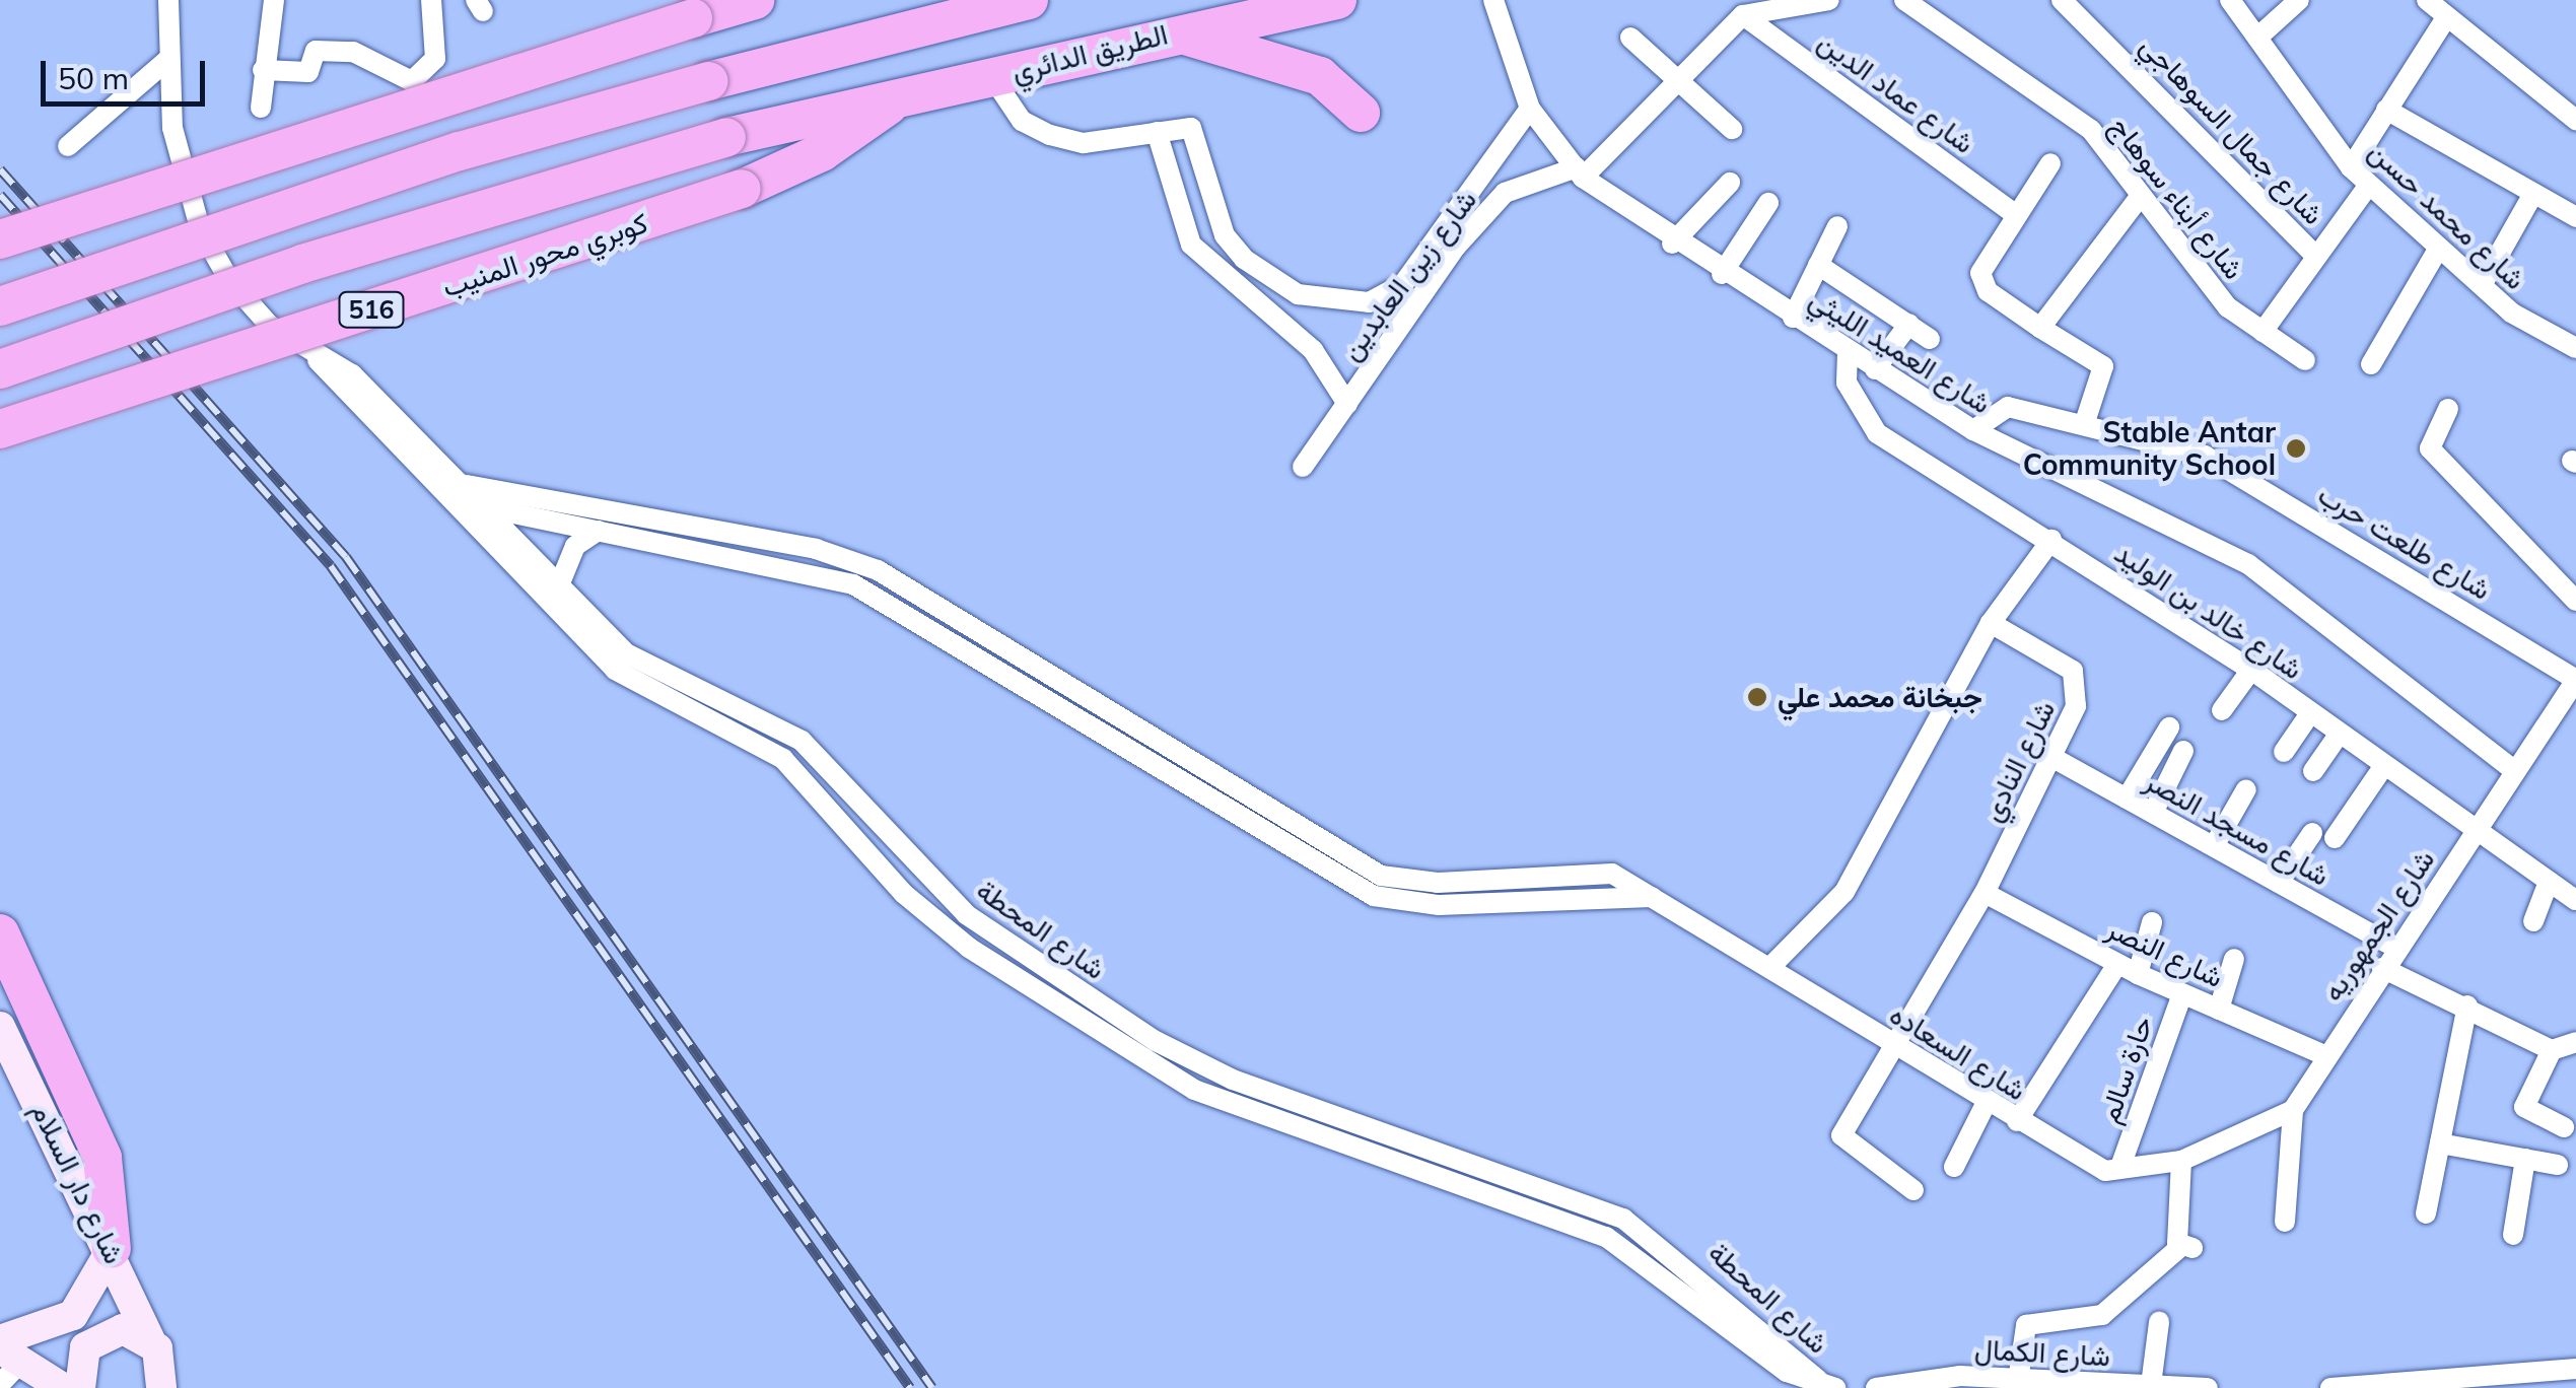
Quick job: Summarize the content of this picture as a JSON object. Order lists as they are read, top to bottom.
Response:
{
  "streets": {
    "highway": ["الطريق الدائري", "كوبري محور المنيب", "516"],
    "main road": ["شارع دار السلام"],
    "street": [
      "شارع عماد الدين",
      "شارع جمال السوهاجي",
      "شارع أبناء سوهاج",
      "شارع محمد حسن",
      "شارع زين العابدين",
      "شارع العميد الليثي",
      "شارع طلعت حرب",
      "شارع خالد بن الوليد",
      "شارع النادي",
      "شارع مسجد النصر",
      "شارع الجمهوريه",
      "شارع المحطة",
      "شارع النصر",
      "شارع السعاده",
      "حارة سالم",
      "شارع الكمال"
    ]
  },
  "crossings": [
    ["الطريق الدائري", "كوبري محور المنيب"],
    ["شارع عماد الدين", "شارع زين العابدين"],
    ["شارع زين العابدين", "شارع العميد الليثي"],
    ["شارع العميد الليثي", "شارع طلعت حرب"],
    ["شارع العميد الليثي", "شارع خالد بن الوليد"],
    ["شارع العميد الليثي", "شارع الجمهوريه"],
    ["شارع طلعت حرب", "شارع الجمهوريه"],
    ["شارع خالد بن الوليد", "شارع الجمهوريه"],
    ["شارع النادي", "شارع مسجد النصر"],
    ["شارع النادي", "شارع النصر"],
    ["شارع النادي", "شارع السعاده"],
    ["شارع مسجد النصر", "شارع الجمهوريه"],
    ["شارع الجمهوريه", "شارع النصر"],
    ["شارع الجمهوريه", "شارع السعاده"],
    ["شارع النصر", "حارة سالم"],
    ["شارع السعاده", "حارة سالم"]
  ],
  "places": ["Stable Antar Community School", "جبخانة محمد علي"],
  "scale_bar": "50 m"
}
